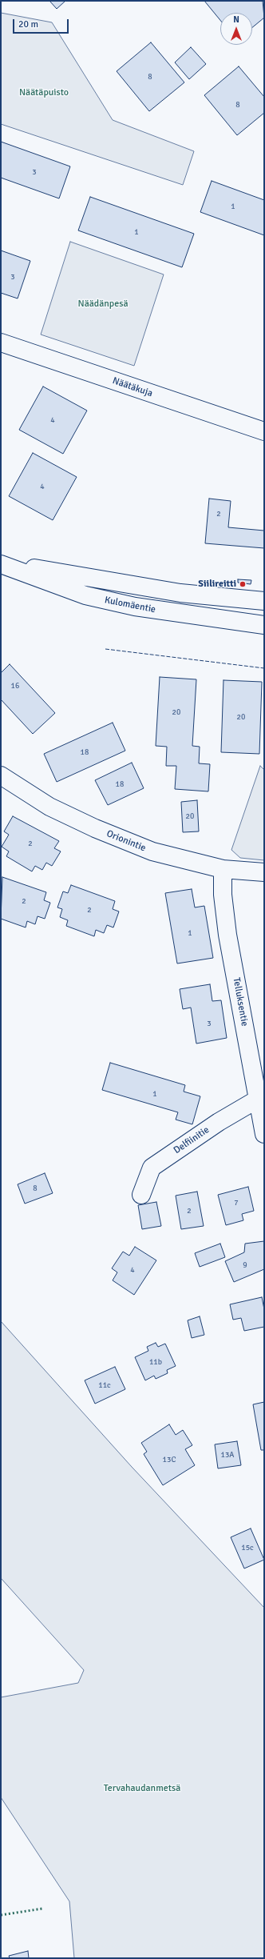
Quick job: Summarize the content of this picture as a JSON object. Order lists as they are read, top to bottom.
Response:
{
  "streets": {
    "street": [
      "Näätäkuja",
      "Kulomäentie",
      "Orionintie",
      "Telluksentie",
      "Delfiinitie"
    ]
  },
  "crossings": [
    ["Orionintie", "Telluksentie"],
    ["Telluksentie", "Delfiinitie"]
  ],
  "parks": ["Näätäpuisto", "Näädänpesä", "Tervahaudanmetsä"],
  "places": ["Siilireitti"],
  "house_numbers": [
    "8",
    "8",
    "3",
    "1",
    "1",
    "3",
    "4",
    "4",
    "2",
    "16",
    "20",
    "20",
    "18",
    "18",
    "20",
    "2",
    "2",
    "2",
    "1",
    "3",
    "1",
    "8",
    "7",
    "2",
    "9",
    "4",
    "11b",
    "11c",
    "13A",
    "13C",
    "15c"
  ],
  "scale_bar": "20 m",
  "north": "top"
}
